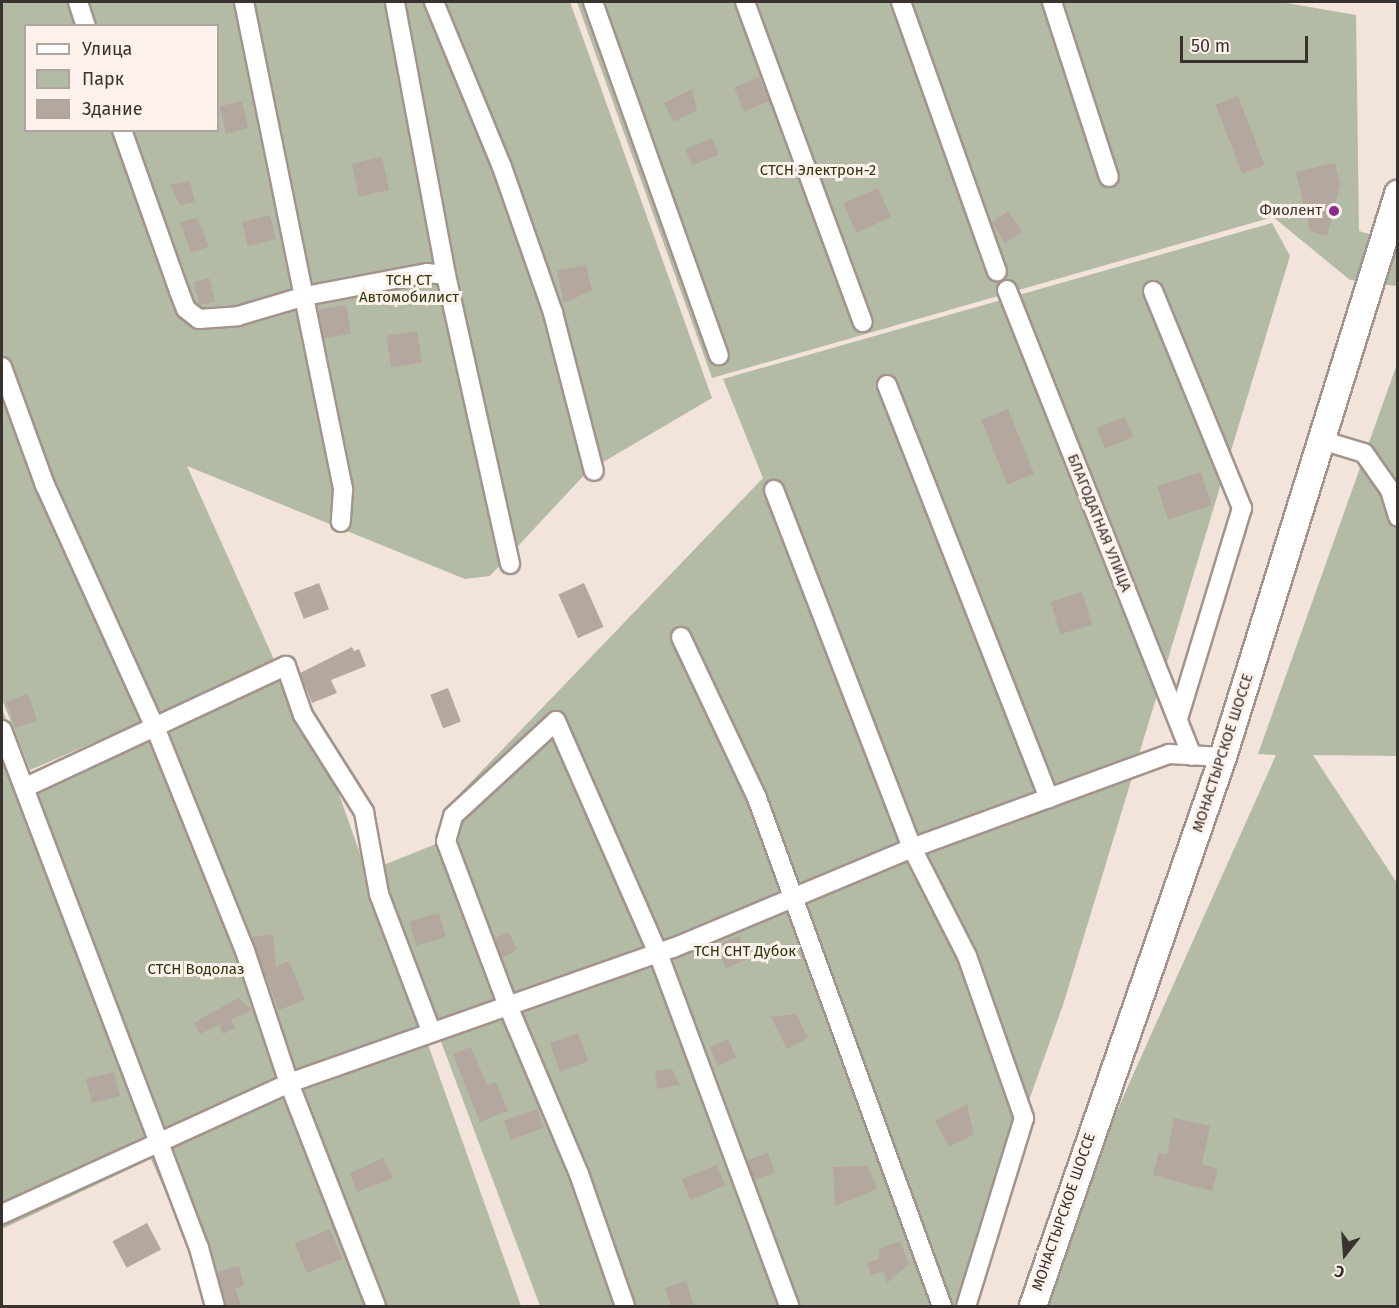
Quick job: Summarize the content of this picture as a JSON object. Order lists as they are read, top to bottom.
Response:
{
  "streets": {
    "main road": ["МОНАСТЫРСКОЕ ШОССЕ"],
    "street": ["БЛАГОДАТНАЯ УЛИЦА"]
  },
  "parks": [
    "СТСН Электрон-2",
    "ТСН СТ Автомобилист",
    "ТСН СНТ Дубок",
    "СТСН Водолаз"
  ],
  "places": ["Фиолент"],
  "legend": ["Улица", "Парк", "Здание"],
  "scale_bar": "50 m",
  "north": "bottom"
}
